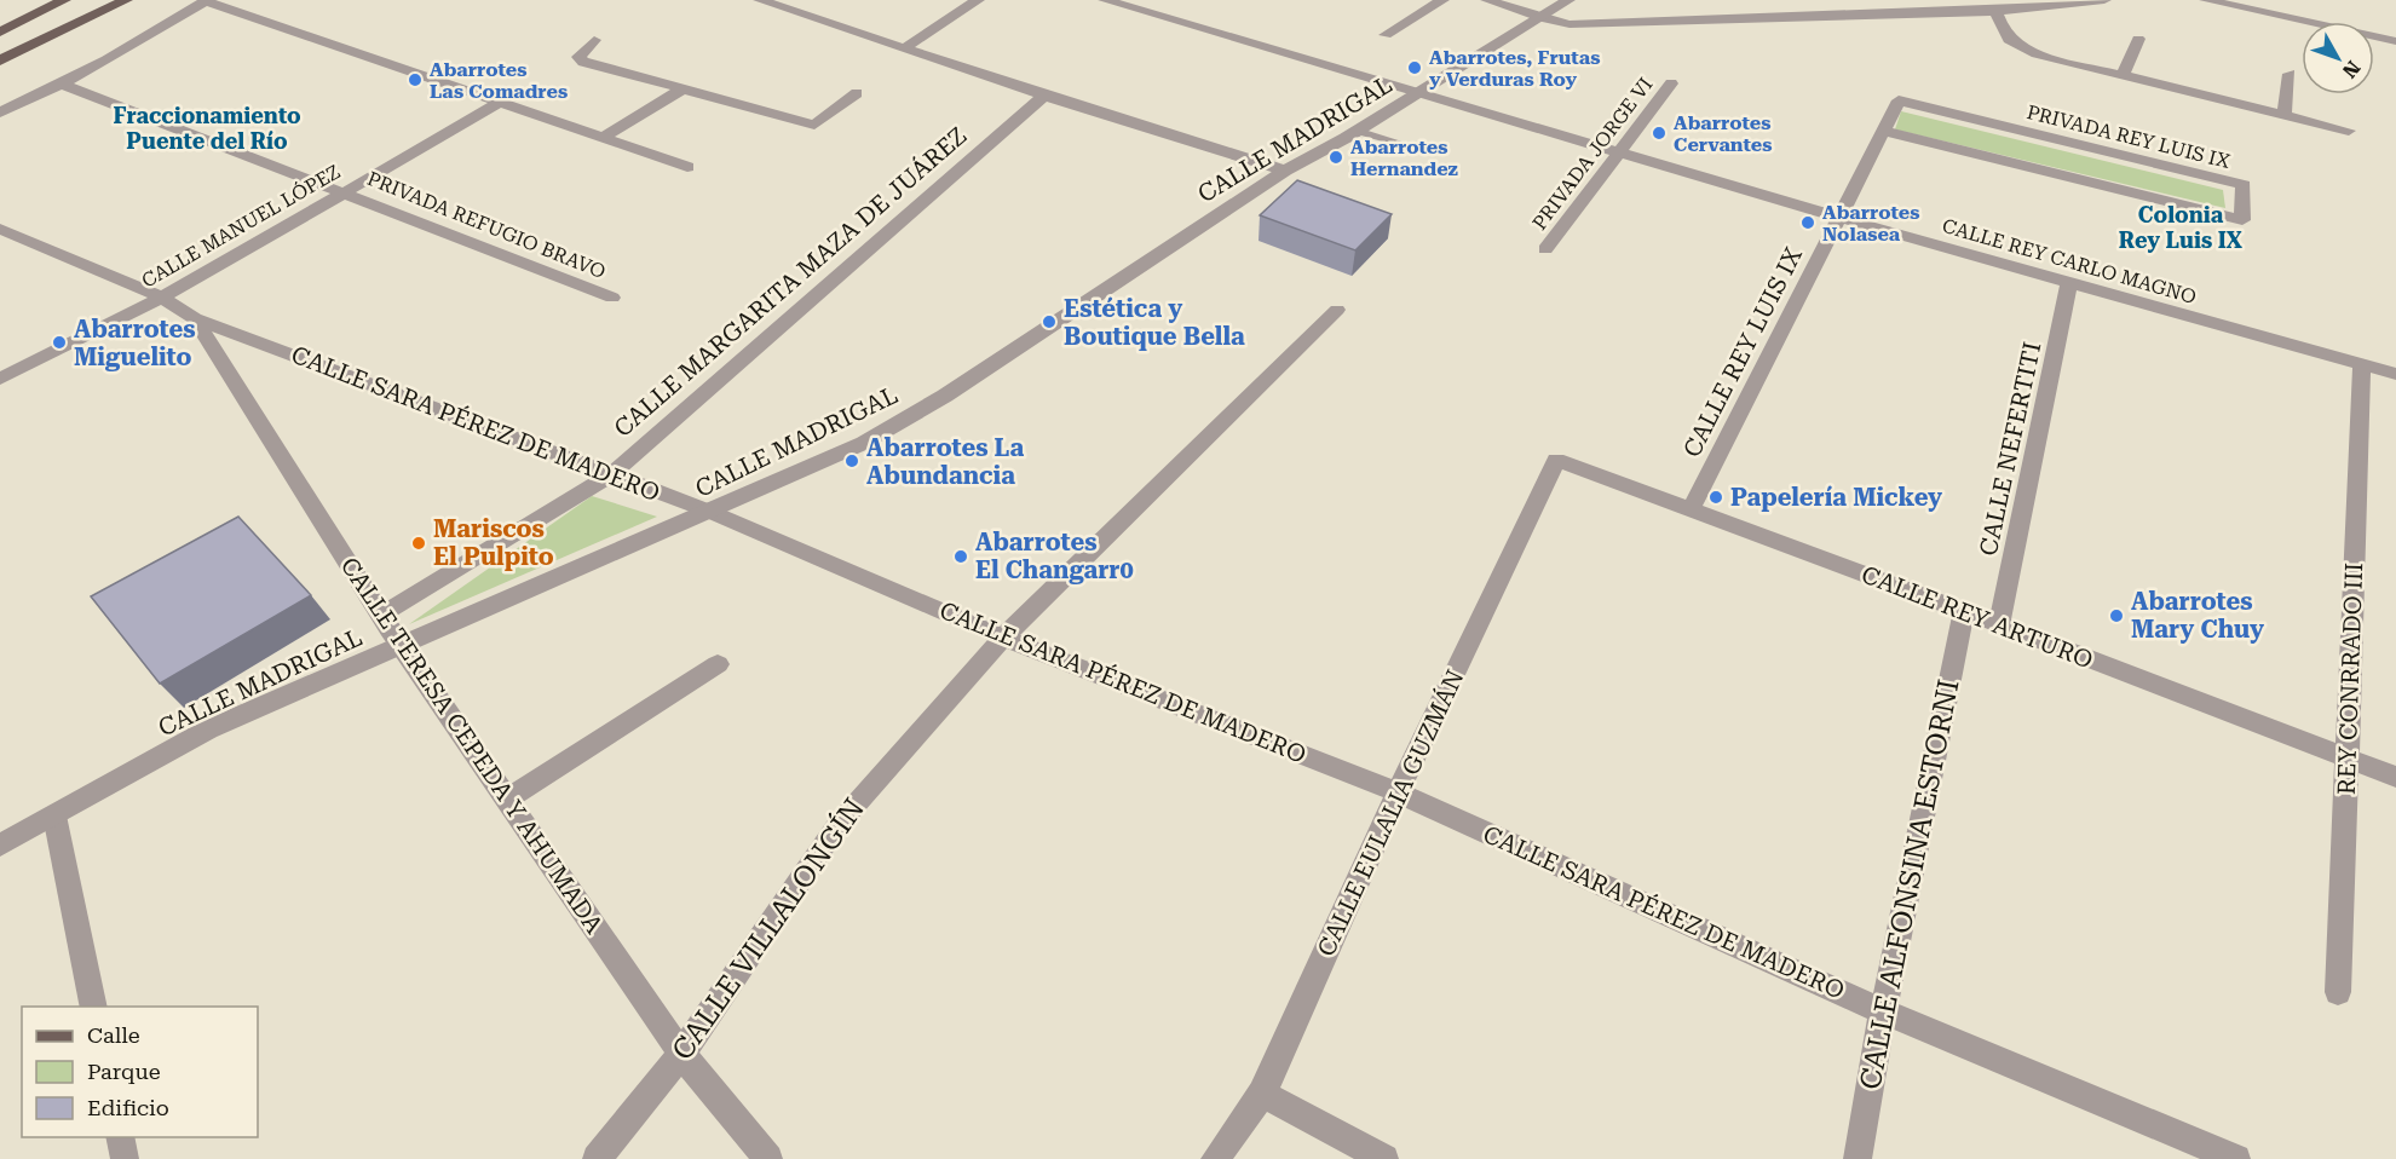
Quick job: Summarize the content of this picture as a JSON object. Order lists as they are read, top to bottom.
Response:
{
  "streets": {
    "street": [
      "PRIVADA REY LUIS IX",
      "CALLE MADRIGAL",
      "PRIVADA JORGE VI",
      "PRIVADA REFUGIO BRAVO",
      "CALLE MANUEL LÓPEZ",
      "CALLE REY CARLO MAGNO",
      "CALLE MARGARITA MAZA DE JUÁREZ",
      "CALLE REY LUIS IX",
      "CALLE SARA PÉREZ DE MADERO",
      "CALLE NEFERTITI",
      "CALLE REY ARTURO",
      "REY CONRRADO III",
      "CALLE TERESA CEPEDA Y AHUMADA",
      "CALLE EULALIA GUZMÁN",
      "CALLE ALFONSINA ESTORNI",
      "CALLE VILLALONGÍN"
    ]
  },
  "crossings": [
    ["PRIVADA REY LUIS IX", "CALLE REY CARLO MAGNO"],
    ["PRIVADA REY LUIS IX", "CALLE REY LUIS IX"],
    ["CALLE MADRIGAL", "CALLE REY CARLO MAGNO"],
    ["CALLE MADRIGAL", "CALLE SARA PÉREZ DE MADERO"],
    ["CALLE MADRIGAL", "CALLE TERESA CEPEDA Y AHUMADA"],
    ["PRIVADA JORGE VI", "CALLE REY CARLO MAGNO"],
    ["PRIVADA REFUGIO BRAVO", "CALLE MANUEL LÓPEZ"],
    ["CALLE MANUEL LÓPEZ", "CALLE SARA PÉREZ DE MADERO"],
    ["CALLE REY CARLO MAGNO", "CALLE REY LUIS IX"],
    ["CALLE REY CARLO MAGNO", "CALLE NEFERTITI"],
    ["CALLE REY CARLO MAGNO", "REY CONRRADO III"],
    ["CALLE MARGARITA MAZA DE JUÁREZ", "CALLE SARA PÉREZ DE MADERO"],
    ["CALLE MARGARITA MAZA DE JUÁREZ", "CALLE TERESA CEPEDA Y AHUMADA"],
    ["CALLE REY LUIS IX", "CALLE REY ARTURO"],
    ["CALLE SARA PÉREZ DE MADERO", "CALLE TERESA CEPEDA Y AHUMADA"],
    ["CALLE SARA PÉREZ DE MADERO", "CALLE EULALIA GUZMÁN"],
    ["CALLE SARA PÉREZ DE MADERO", "CALLE ALFONSINA ESTORNI"],
    ["CALLE SARA PÉREZ DE MADERO", "CALLE VILLALONGÍN"],
    ["CALLE NEFERTITI", "CALLE REY ARTURO"],
    ["CALLE REY ARTURO", "REY CONRRADO III"],
    ["CALLE REY ARTURO", "CALLE EULALIA GUZMÁN"],
    ["CALLE REY ARTURO", "CALLE ALFONSINA ESTORNI"],
    ["CALLE TERESA CEPEDA Y AHUMADA", "CALLE VILLALONGÍN"]
  ],
  "districts": ["Fraccionamiento Puente del Río", "Colonia Rey Luis IX"],
  "places": [
    "Abarrotes, Frutas y Verduras Roy",
    "Abarrotes Las Comadres",
    "Abarrotes Cervantes",
    "Abarrotes Hernandez",
    "Abarrotes Nolasea",
    "Estética y Boutique Bella",
    "Abarrotes Miguelito",
    "Abarrotes La Abundancia",
    "Papelería Mickey",
    "Mariscos El Pulpito",
    "Abarrotes El Changarr0",
    "Abarrotes Mary Chuy"
  ],
  "legend": ["Calle", "Parque", "Edificio"],
  "north": "bottom right"
}
